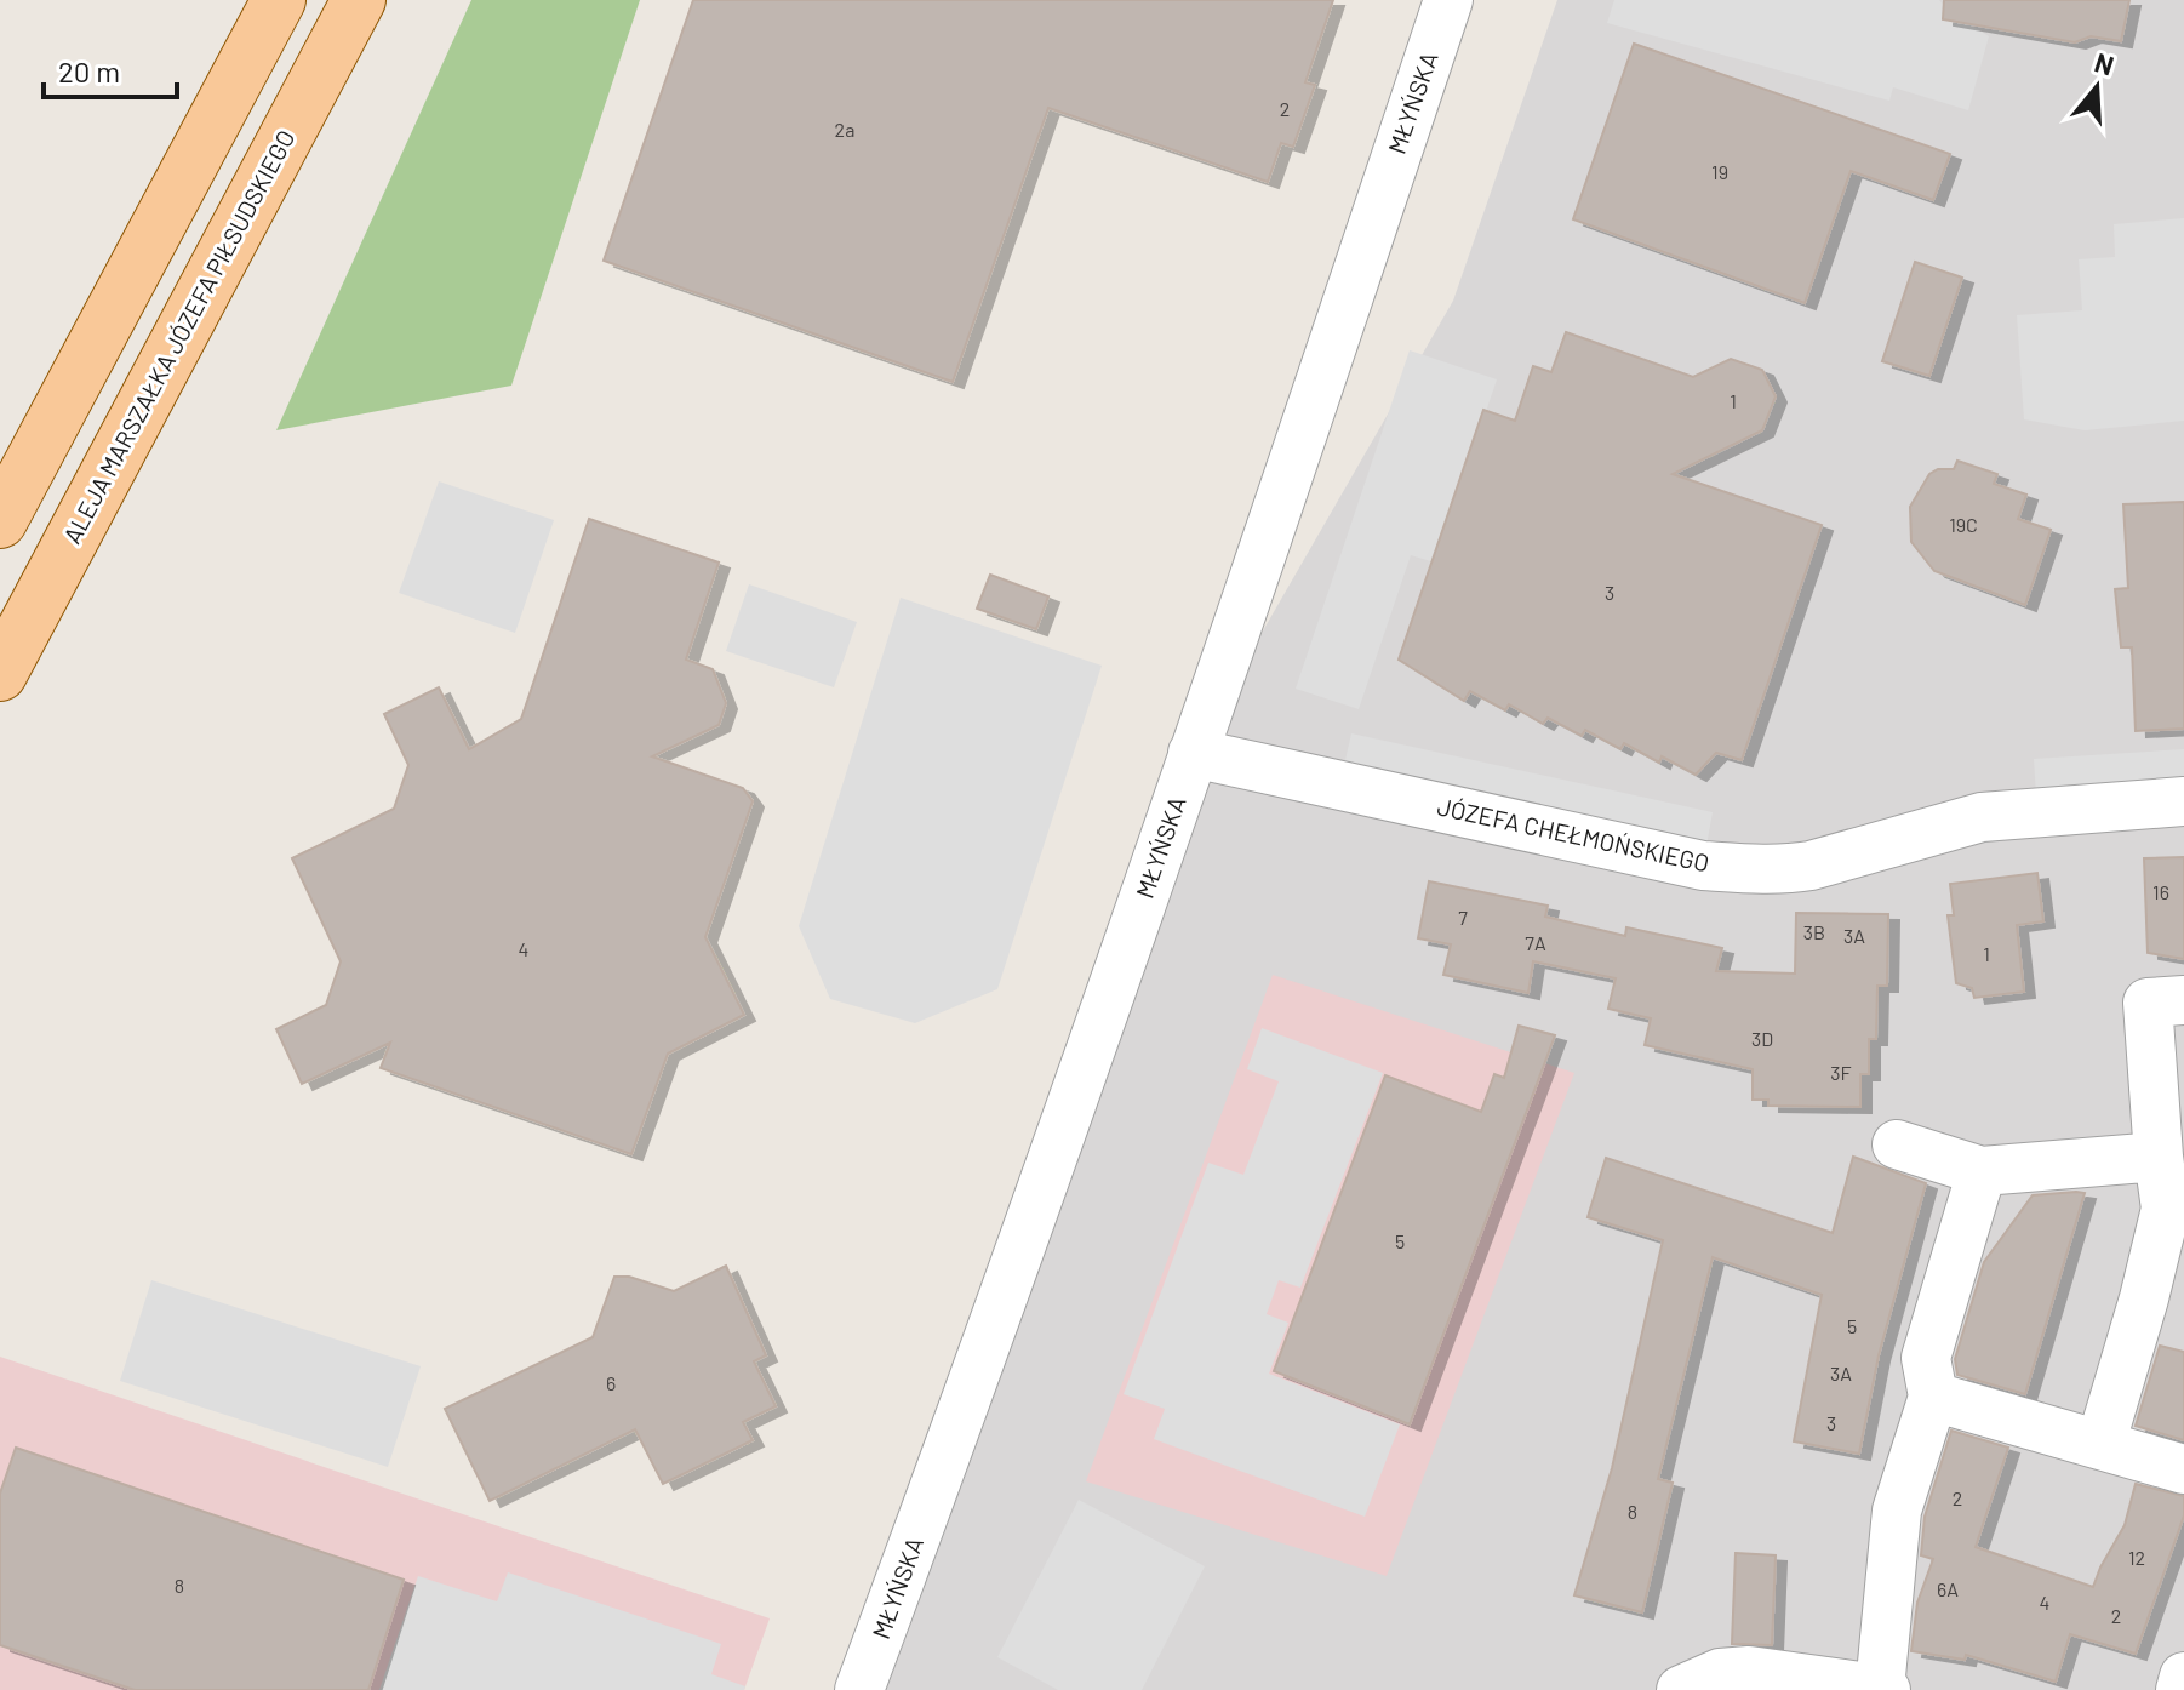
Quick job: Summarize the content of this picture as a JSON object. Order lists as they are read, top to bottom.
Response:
{
  "streets": {
    "main road": ["ALEJA MARSZAŁKA JÓZEFA PIŁSUDSKIEGO"],
    "street": ["MŁYŃSKA", "JÓZEFA CHEŁMOŃSKIEGO"]
  },
  "crossings": [
    ["MŁYŃSKA", "JÓZEFA CHEŁMOŃSKIEGO"]
  ],
  "house_numbers": [
    "2",
    "2a",
    "19",
    "1",
    "19C",
    "3",
    "16",
    "7",
    "3B",
    "3A",
    "7A",
    "4",
    "1",
    "3D",
    "3F",
    "5",
    "5",
    "3A",
    "6",
    "3",
    "2",
    "8",
    "12",
    "8",
    "6A",
    "4",
    "2"
  ],
  "scale_bar": "20 m",
  "north": "top"
}
